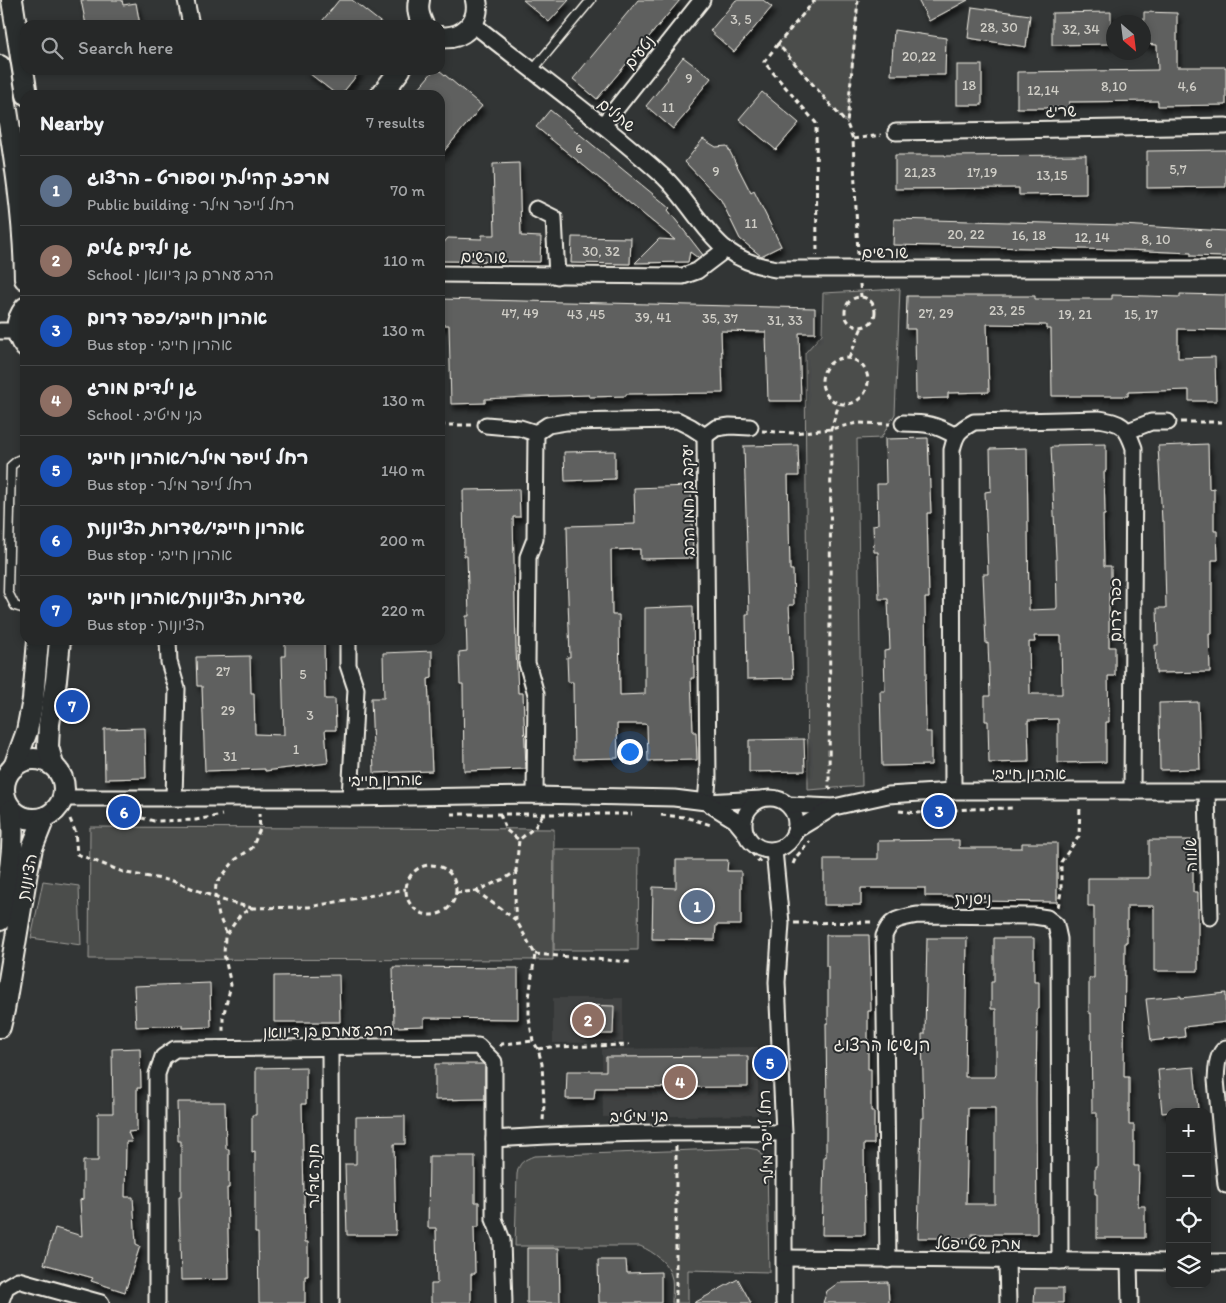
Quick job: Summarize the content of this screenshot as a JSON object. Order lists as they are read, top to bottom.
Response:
{
  "streets": {
    "street": [
      "נטעים",
      "שריג",
      "שתילים",
      "שורשים",
      "יעקב בן חמו הרב",
      "כפר דרום",
      "אהרון חייבי",
      "שלווה",
      "הציונות",
      "ניסנית",
      "הרב עמרם בן דיוואן",
      "בני מיטיב",
      "רחל לייפר מילר",
      "חנה אדלר",
      "מרק שטייפטל"
    ]
  },
  "crossings": [
    ["נטעים", "שתילים"],
    ["שתילים", "שורשים"],
    ["יעקב בן חמו הרב", "אהרון חייבי"],
    ["כפר דרום", "אהרון חייבי"],
    ["אהרון חייבי", "שלווה"],
    ["אהרון חייבי", "הציונות"],
    ["אהרון חייבי", "רחל לייפר מילר"],
    ["הרב עמרם בן דיוואן", "חנה אדלר"],
    ["בני מיטיב", "רחל לייפר מילר"],
    ["רחל לייפר מילר", "מרק שטייפטל"]
  ],
  "districts": ["הנשיא הרצוג"],
  "house_numbers": [
    "3, 5",
    "28, 30",
    "32, 34",
    "20,22",
    "9",
    "18",
    "8,10",
    "4,6",
    "12,14",
    "11",
    "6",
    "5,7",
    "9",
    "21,23",
    "17,19",
    "13,15",
    "11",
    "20, 22",
    "16, 18",
    "12, 14",
    "8, 10",
    "6",
    "30, 32",
    "23, 25",
    "47, 49",
    "27, 29",
    "43 ,45",
    "19, 21",
    "15, 17",
    "39, 41",
    "35, 37",
    "31, 33",
    "27",
    "5",
    "29",
    "3",
    "1",
    "31"
  ],
  "north": "bottom right",
  "page": {
    "search": "Search here",
    "heading": ["Nearby", "7 results"],
    "list": [
      {
        "mark": "1",
        "name": "מרכז קהילתי וספורט - הרצוג",
        "note": "Public building · רחל לייפר מילר",
        "value": "70 m"
      },
      {
        "mark": "2",
        "name": "גן ילדים גלים",
        "note": "School · הרב עמרם בן דיוואן",
        "value": "110 m"
      },
      {
        "mark": "3",
        "name": "אהרון חייבי/כפר דרום",
        "note": "Bus stop · אהרון חייבי",
        "value": "130 m"
      },
      {
        "mark": "4",
        "name": "גן ילדים מורג",
        "note": "School · בני מיטיב",
        "value": "130 m"
      },
      {
        "mark": "5",
        "name": "רחל לייפר מילר/אהרון חייבי",
        "note": "Bus stop · רחל לייפר מילר",
        "value": "140 m"
      },
      {
        "mark": "6",
        "name": "אהרון חייבי/שדרות הציונות",
        "note": "Bus stop · אהרון חייבי",
        "value": "200 m"
      },
      {
        "mark": "7",
        "name": "שדרות הציונות/אהרון חייבי",
        "note": "Bus stop · הציונות",
        "value": "220 m"
      }
    ],
    "pins": [
      "7",
      "3",
      "6",
      "1",
      "2",
      "5",
      "4"
    ],
    "map_buttons": ["+", "−"]
  }
}
